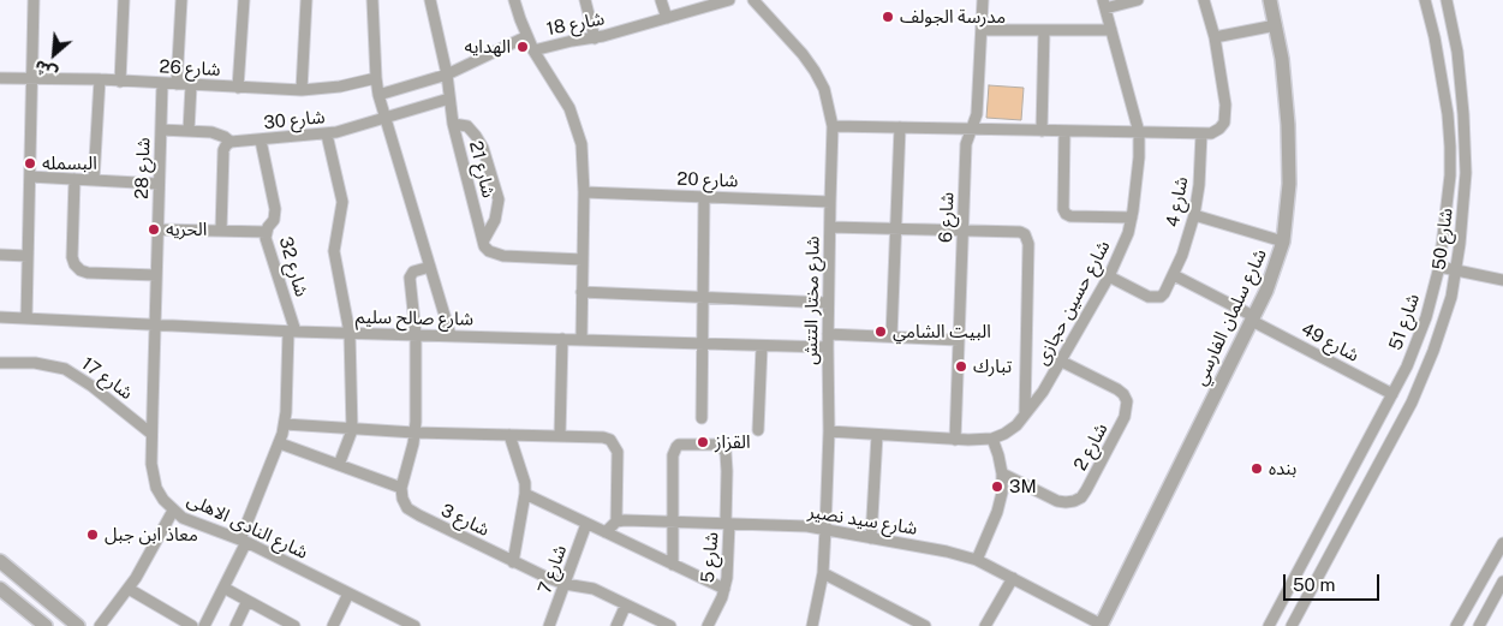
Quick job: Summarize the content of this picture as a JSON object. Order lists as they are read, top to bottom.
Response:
{
  "streets": {
    "street": [
      "شارع 18",
      "شارع 26",
      "شارع 30",
      "شارع 28",
      "شارع 21",
      "شارع 20",
      "شارع 4",
      "شارع 6",
      "شارع 50",
      "شارع 32",
      "شارع مختار التتش",
      "شارع حسين حجازى",
      "شارع سلمان الفارسي",
      "شارع صالح سليم",
      "شارع 51",
      "شارع 49",
      "شارع 17",
      "شارع 2",
      "شارع 3",
      "شارع سيد نصير",
      "شارع النادى الاهلى",
      "شارع 5",
      "شارع 7"
    ]
  },
  "crossings": [
    ["شارع 26", "شارع 28"],
    ["شارع 30", "شارع 21"],
    ["شارع 30", "شارع 32"],
    ["شارع 28", "شارع صالح سليم"],
    ["شارع 28", "شارع النادى الاهلى"],
    ["شارع 20", "شارع مختار التتش"],
    ["شارع 4", "شارع حسين حجازى"],
    ["شارع 6", "شارع حسين حجازى"],
    ["شارع 32", "شارع صالح سليم"],
    ["شارع مختار التتش", "شارع حسين حجازى"],
    ["شارع مختار التتش", "شارع صالح سليم"],
    ["شارع مختار التتش", "شارع سيد نصير"],
    ["شارع حسين حجازى", "شارع 2"],
    ["شارع سلمان الفارسي", "شارع 49"],
    ["شارع سلمان الفارسي", "شارع سيد نصير"],
    ["شارع صالح سليم", "شارع النادى الاهلى"],
    ["شارع 51", "شارع 49"],
    ["شارع 17", "شارع النادى الاهلى"],
    ["شارع 3", "شارع 7"],
    ["شارع سيد نصير", "شارع 5"]
  ],
  "places": [
    "مدرسة الجولف",
    "الهدايه",
    "البسمله",
    "الحريه",
    "البيت الشامي",
    "تبارك",
    "القزاز",
    "بنده",
    "3M",
    "معاذ ابن جبل"
  ],
  "scale_bar": "50 m",
  "north": "bottom left"
}
